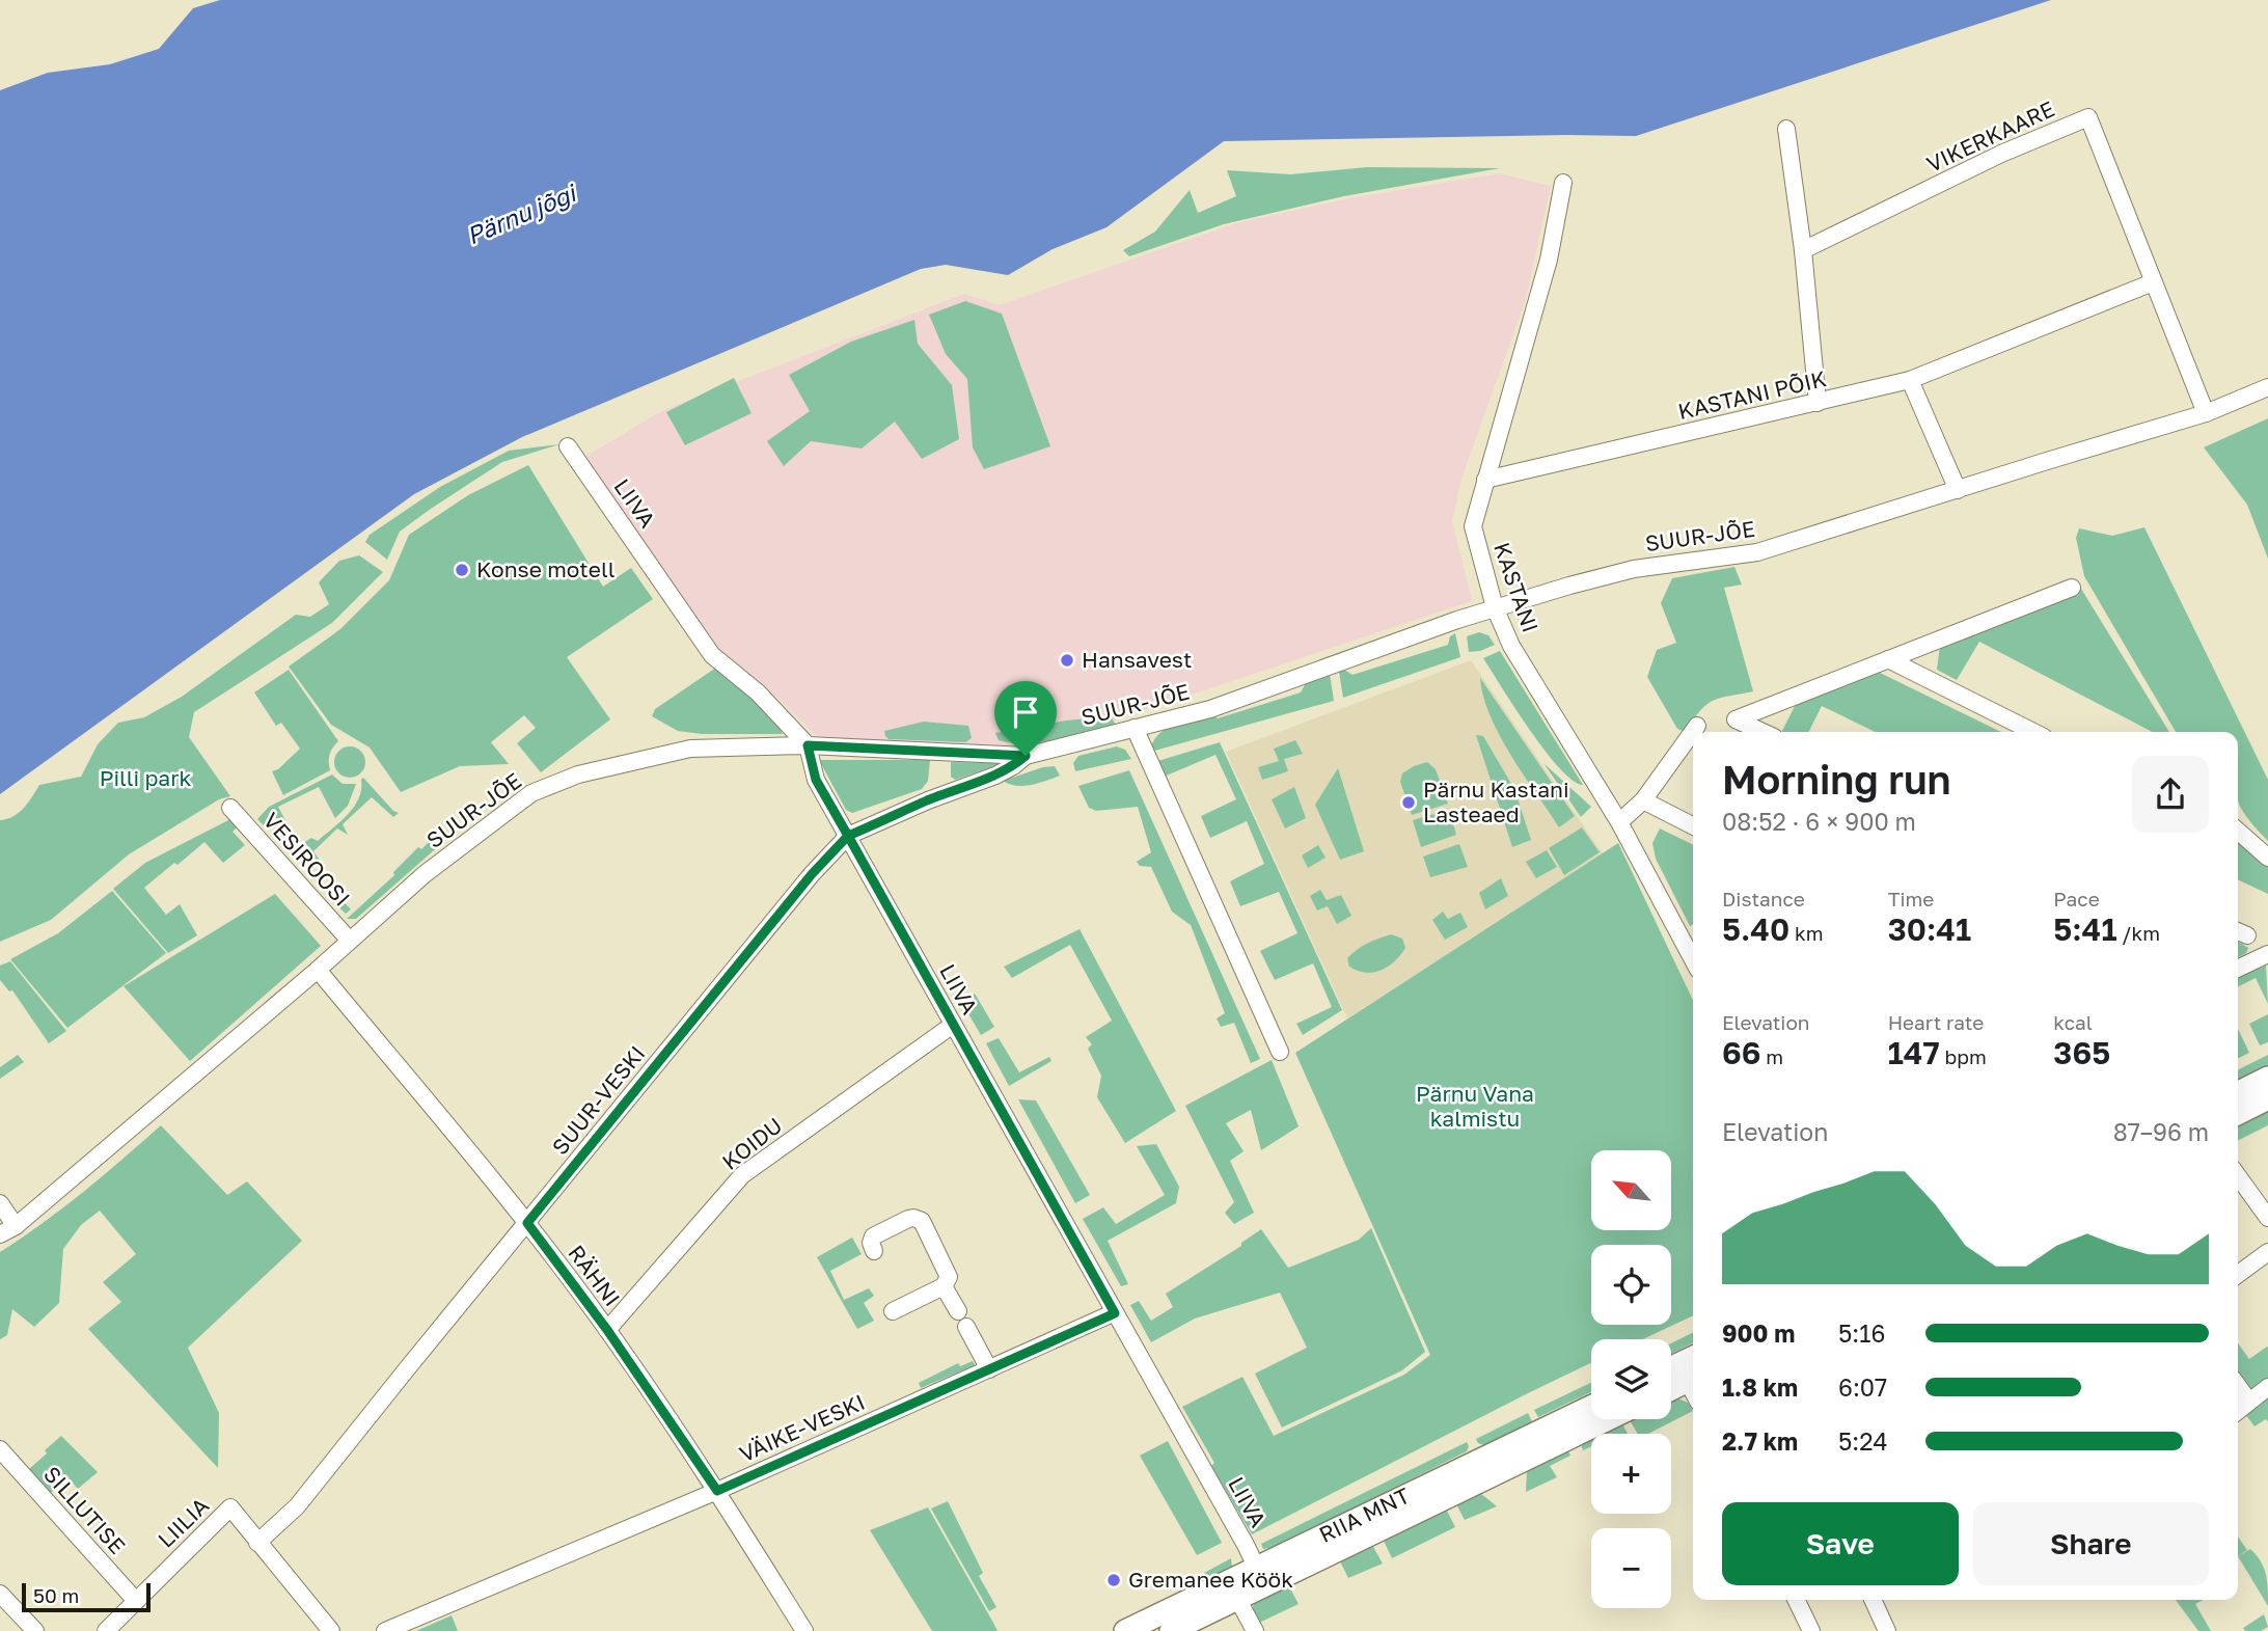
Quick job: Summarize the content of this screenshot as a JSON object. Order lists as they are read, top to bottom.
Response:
{
  "streets": {
    "main road": ["RIIA MNT"],
    "street": [
      "VIKERKAARE",
      "KASTANI PÕIK",
      "LIIVA",
      "SUUR-JÕE",
      "KASTANI",
      "VESIROOSI",
      "SUUR-VESKI",
      "KOIDU",
      "RÄHNI",
      "VÄIKE-VESKI",
      "SILLUTISE",
      "LIILIA"
    ]
  },
  "crossings": [
    ["VIKERKAARE", "KASTANI PÕIK"],
    ["VIKERKAARE", "SUUR-JÕE"],
    ["KASTANI PÕIK", "KASTANI"],
    ["LIIVA", "SUUR-JÕE"],
    ["LIIVA", "SUUR-VESKI"],
    ["LIIVA", "KOIDU"],
    ["LIIVA", "VÄIKE-VESKI"],
    ["LIIVA", "RIIA MNT"],
    ["SUUR-JÕE", "KASTANI"],
    ["SUUR-JÕE", "VESIROOSI"],
    ["SUUR-JÕE", "SUUR-VESKI"],
    ["SUUR-JÕE", "RÄHNI"],
    ["SUUR-VESKI", "RÄHNI"],
    ["SUUR-VESKI", "LIILIA"],
    ["KOIDU", "RÄHNI"],
    ["RÄHNI", "VÄIKE-VESKI"],
    ["SILLUTISE", "LIILIA"]
  ],
  "water": ["Pärnu jõgi"],
  "parks": ["Pilli park", "Pärnu Vana kalmistu"],
  "places": [
    "Konse motell",
    "Hansavest",
    "Pärnu Kastani Lasteaed",
    "Gremanee Köök"
  ],
  "scale_bar": "50 m",
  "north": "top left",
  "page": {
    "heading": ["Morning run", "08:52 · 6 × 900 m"],
    "stats": [
      ["Distance", "5.40 km"],
      ["Time", "30:41"],
      ["Pace", "5:41 /km"],
      ["Elevation", "66 m"],
      ["Heart rate", "147 bpm"],
      ["kcal", "365"]
    ],
    "chart": ["Elevation", "87–96 m"],
    "map_buttons": ["+", "−"],
    "list": [
      {
        "name": "900 m",
        "note": "5:16"
      },
      {
        "name": "1.8 km",
        "note": "6:07"
      },
      {
        "name": "2.7 km",
        "note": "5:24"
      }
    ],
    "buttons": ["Save", "Share"],
    "scale": "50 m"
  }
}
